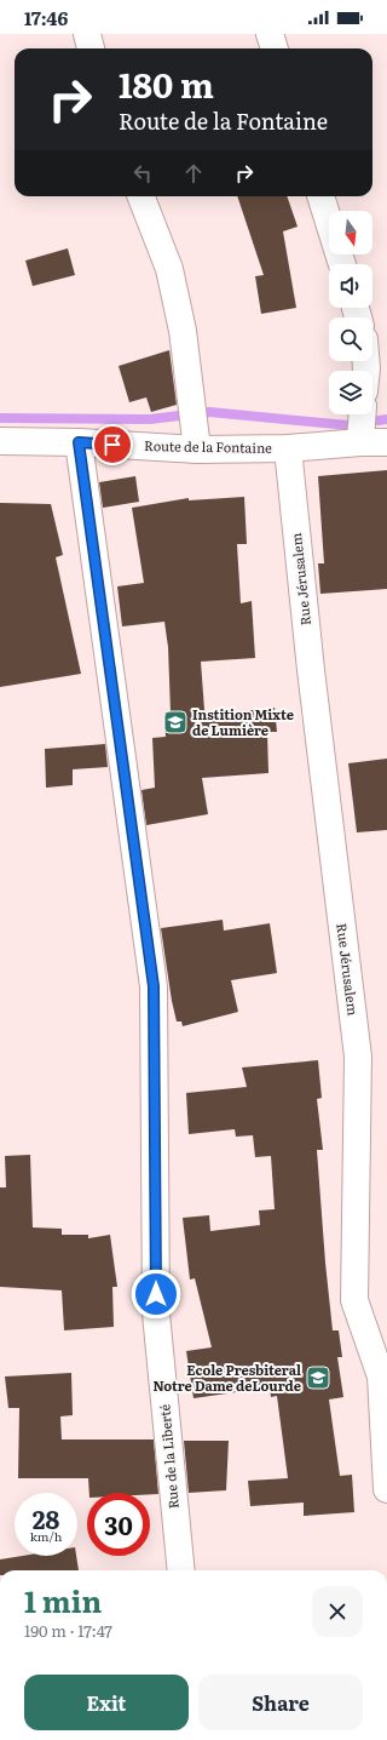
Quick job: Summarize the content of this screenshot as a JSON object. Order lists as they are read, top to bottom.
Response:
{
  "streets": {
    "street": ["Route de la Fontaine", "Rue Jérusalem", "Rue de la Liberté"]
  },
  "crossings": [
    ["Route de la Fontaine", "Rue Jérusalem"],
    ["Route de la Fontaine", "Rue de la Liberté"]
  ],
  "places": {
    "school or university": ["Instition Mixte de Lumière", "Ecole Presbiteral Notre Dame deLourde"]
  },
  "north": "bottom",
  "page": {
    "status": "17:46",
    "turn": ["180 m", "Route de la Fontaine"],
    "speed": "28 km/h",
    "limit": "30",
    "heading": ["1 min", "190 m · 17:47"],
    "buttons": ["Exit", "Share"]
  }
}
